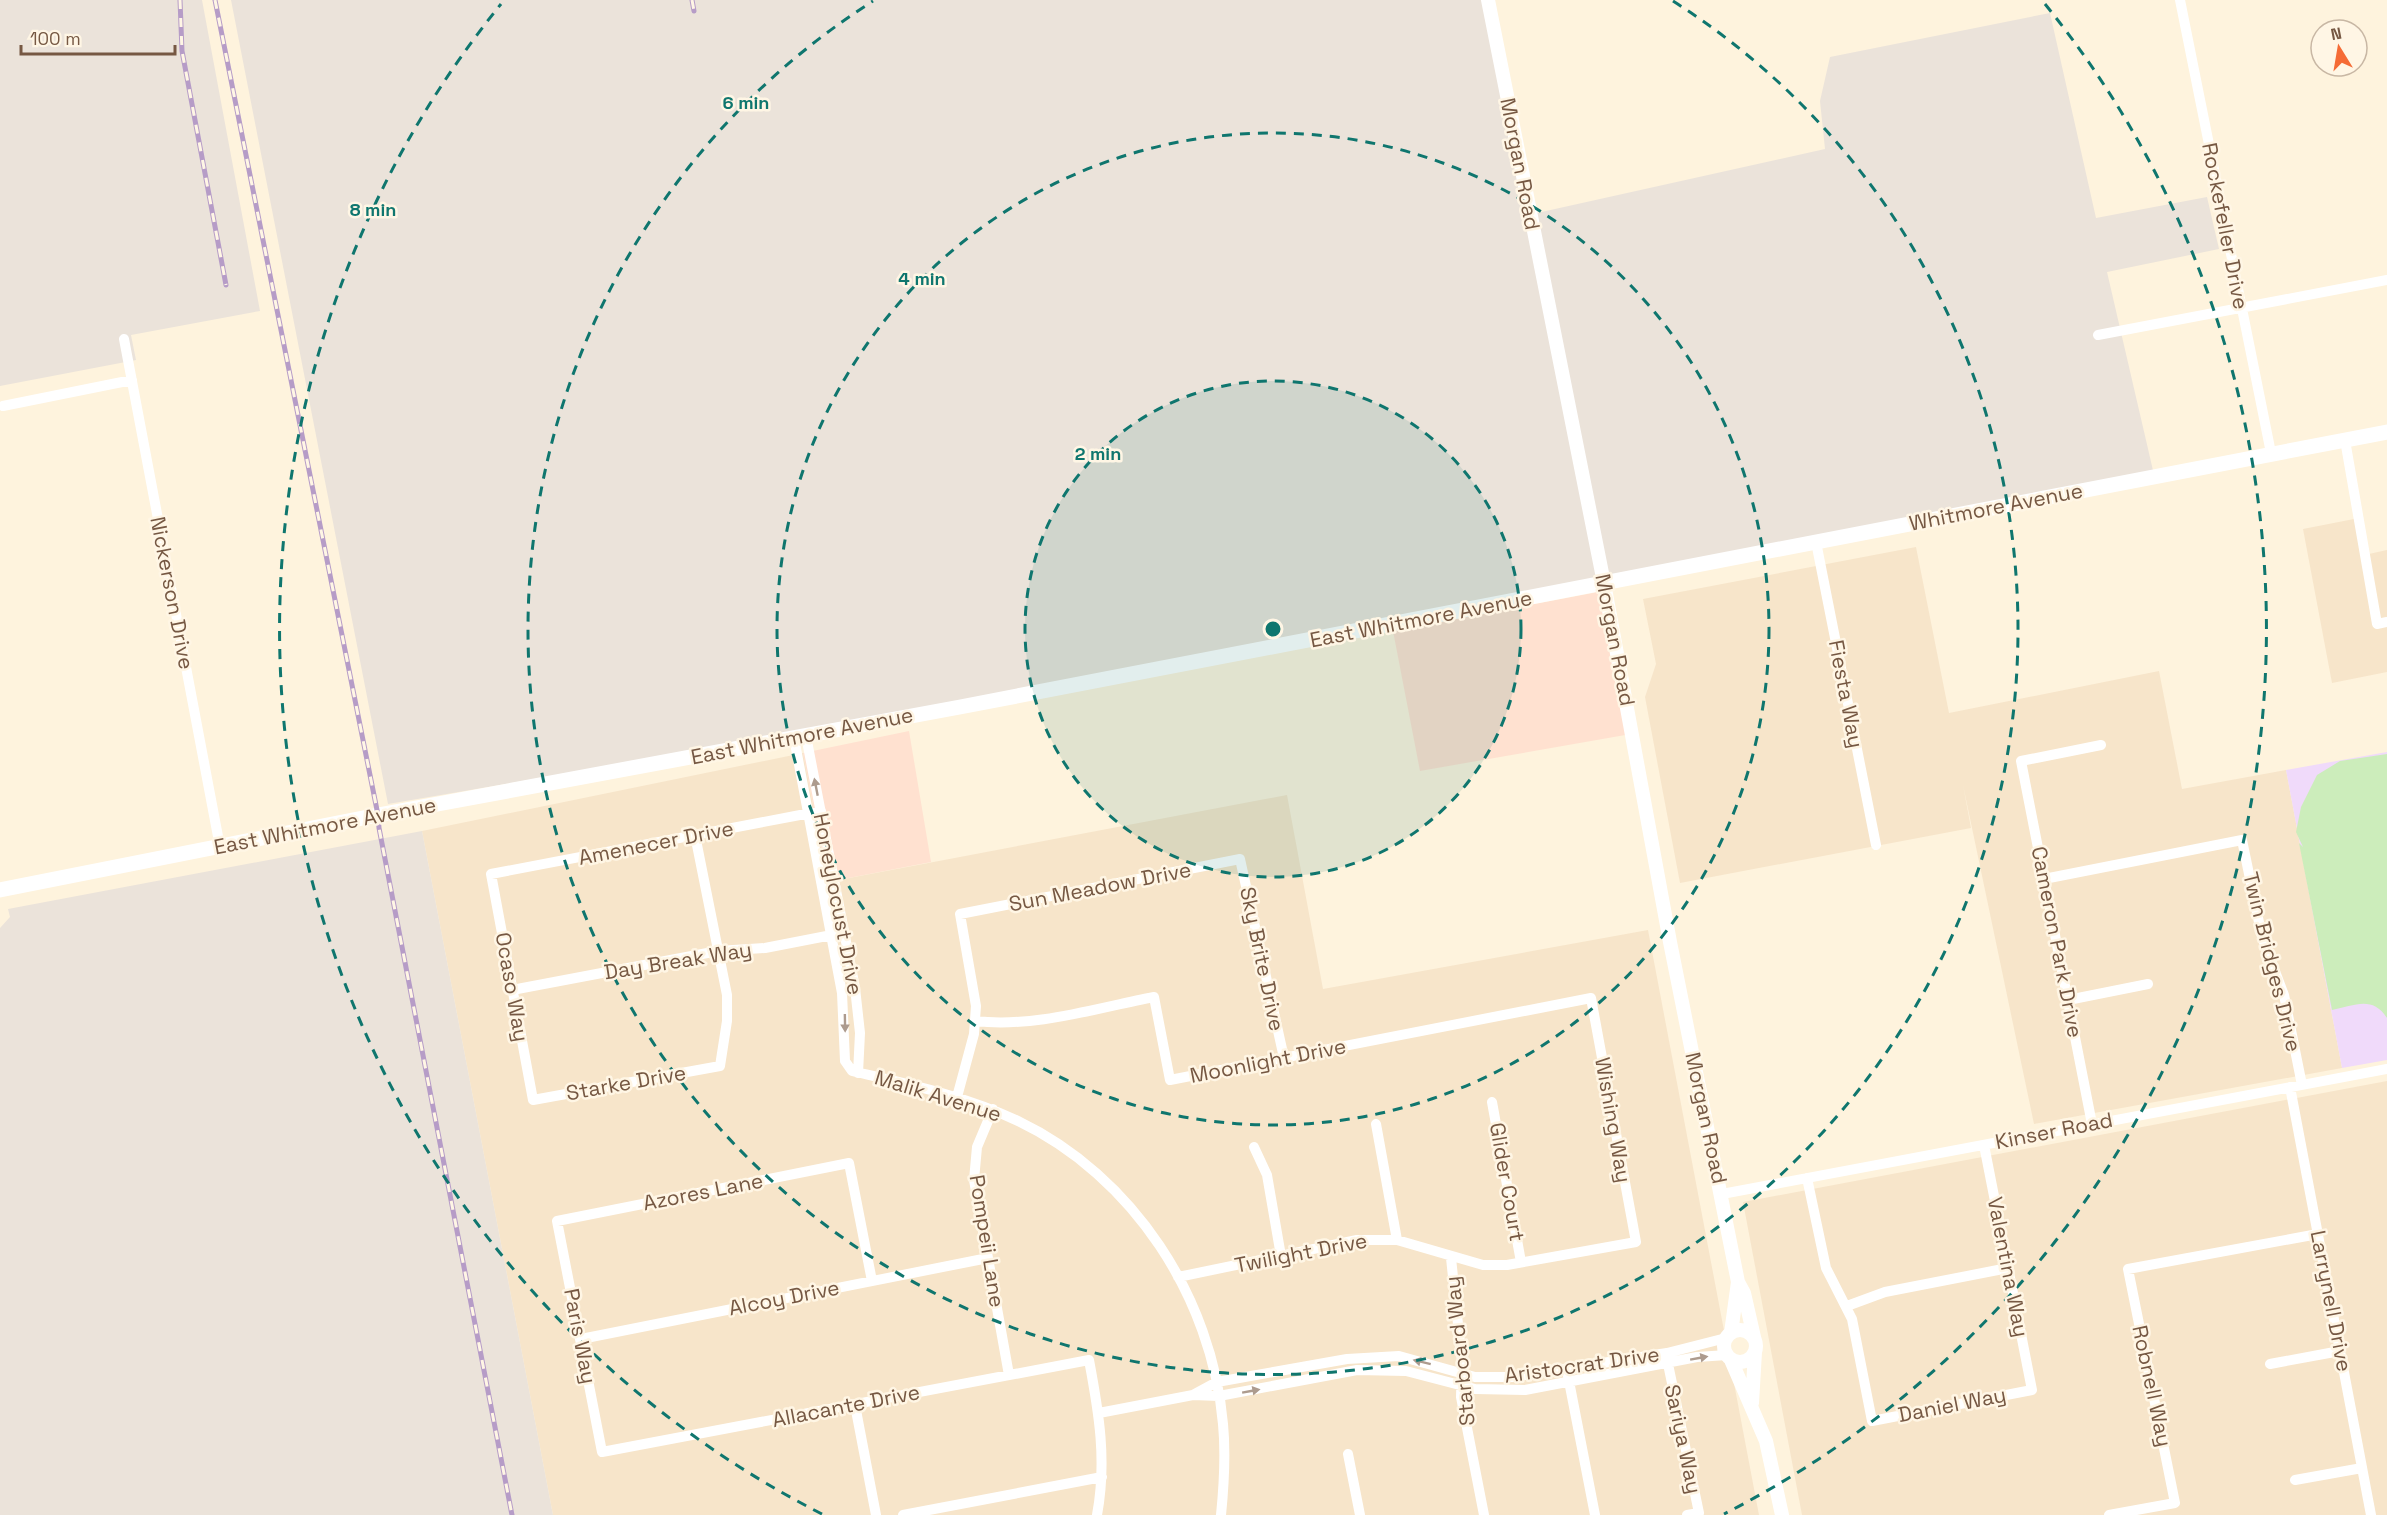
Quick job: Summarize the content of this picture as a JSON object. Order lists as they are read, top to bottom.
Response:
{
  "streets": {
    "main road": ["Whitmore Avenue", "East Whitmore Avenue"],
    "street": [
      "Morgan Road",
      "Rockefeller Drive",
      "Nickerson Drive",
      "Fiesta Way",
      "Amenecer Drive",
      "Sun Meadow Drive",
      "Honeylocust Drive",
      "Cameron Park Drive",
      "Sky Brite Drive",
      "Day Break Way",
      "Twin Bridges Drive",
      "Ocaso Way",
      "Moonlight Drive",
      "Starke Drive",
      "Malik Avenue",
      "Wishing Way",
      "Kinser Road",
      "Glider Court",
      "Azores Lane",
      "Pompeii Lane",
      "Twilight Drive",
      "Valentina Way",
      "Alcoy Drive",
      "Larrynell Drive",
      "Paris Way",
      "Starboard Way",
      "Aristocrat Drive",
      "Robnell Way",
      "Daniel Way",
      "Allacante Drive",
      "Sariya Way"
    ]
  },
  "crossings": [
    ["Morgan Road", "Whitmore Avenue"],
    ["Morgan Road", "East Whitmore Avenue"],
    ["Morgan Road", "Kinser Road"],
    ["Morgan Road", "Aristocrat Drive"],
    ["Rockefeller Drive", "Whitmore Avenue"],
    ["Whitmore Avenue", "East Whitmore Avenue"],
    ["Whitmore Avenue", "Fiesta Way"],
    ["Nickerson Drive", "East Whitmore Avenue"],
    ["East Whitmore Avenue", "Honeylocust Drive"],
    ["Amenecer Drive", "Honeylocust Drive"],
    ["Amenecer Drive", "Ocaso Way"],
    ["Sun Meadow Drive", "Sky Brite Drive"],
    ["Sun Meadow Drive", "Moonlight Drive"],
    ["Honeylocust Drive", "Day Break Way"],
    ["Honeylocust Drive", "Malik Avenue"],
    ["Cameron Park Drive", "Twin Bridges Drive"],
    ["Cameron Park Drive", "Kinser Road"],
    ["Sky Brite Drive", "Moonlight Drive"],
    ["Day Break Way", "Ocaso Way"],
    ["Day Break Way", "Starke Drive"],
    ["Twin Bridges Drive", "Kinser Road"],
    ["Ocaso Way", "Starke Drive"],
    ["Moonlight Drive", "Wishing Way"],
    ["Malik Avenue", "Pompeii Lane"],
    ["Malik Avenue", "Twilight Drive"],
    ["Malik Avenue", "Aristocrat Drive"],
    ["Wishing Way", "Twilight Drive"],
    ["Kinser Road", "Valentina Way"],
    ["Kinser Road", "Larrynell Drive"],
    ["Glider Court", "Twilight Drive"],
    ["Azores Lane", "Alcoy Drive"],
    ["Azores Lane", "Paris Way"],
    ["Pompeii Lane", "Alcoy Drive"],
    ["Pompeii Lane", "Allacante Drive"],
    ["Twilight Drive", "Starboard Way"],
    ["Valentina Way", "Daniel Way"],
    ["Alcoy Drive", "Paris Way"],
    ["Larrynell Drive", "Robnell Way"],
    ["Paris Way", "Allacante Drive"],
    ["Starboard Way", "Aristocrat Drive"],
    ["Aristocrat Drive", "Allacante Drive"],
    ["Aristocrat Drive", "Sariya Way"]
  ],
  "scale_bar": "100 m",
  "north": "top",
  "rings": [
    "6 min",
    "8 min",
    "4 min",
    "2 min"
  ]
}
